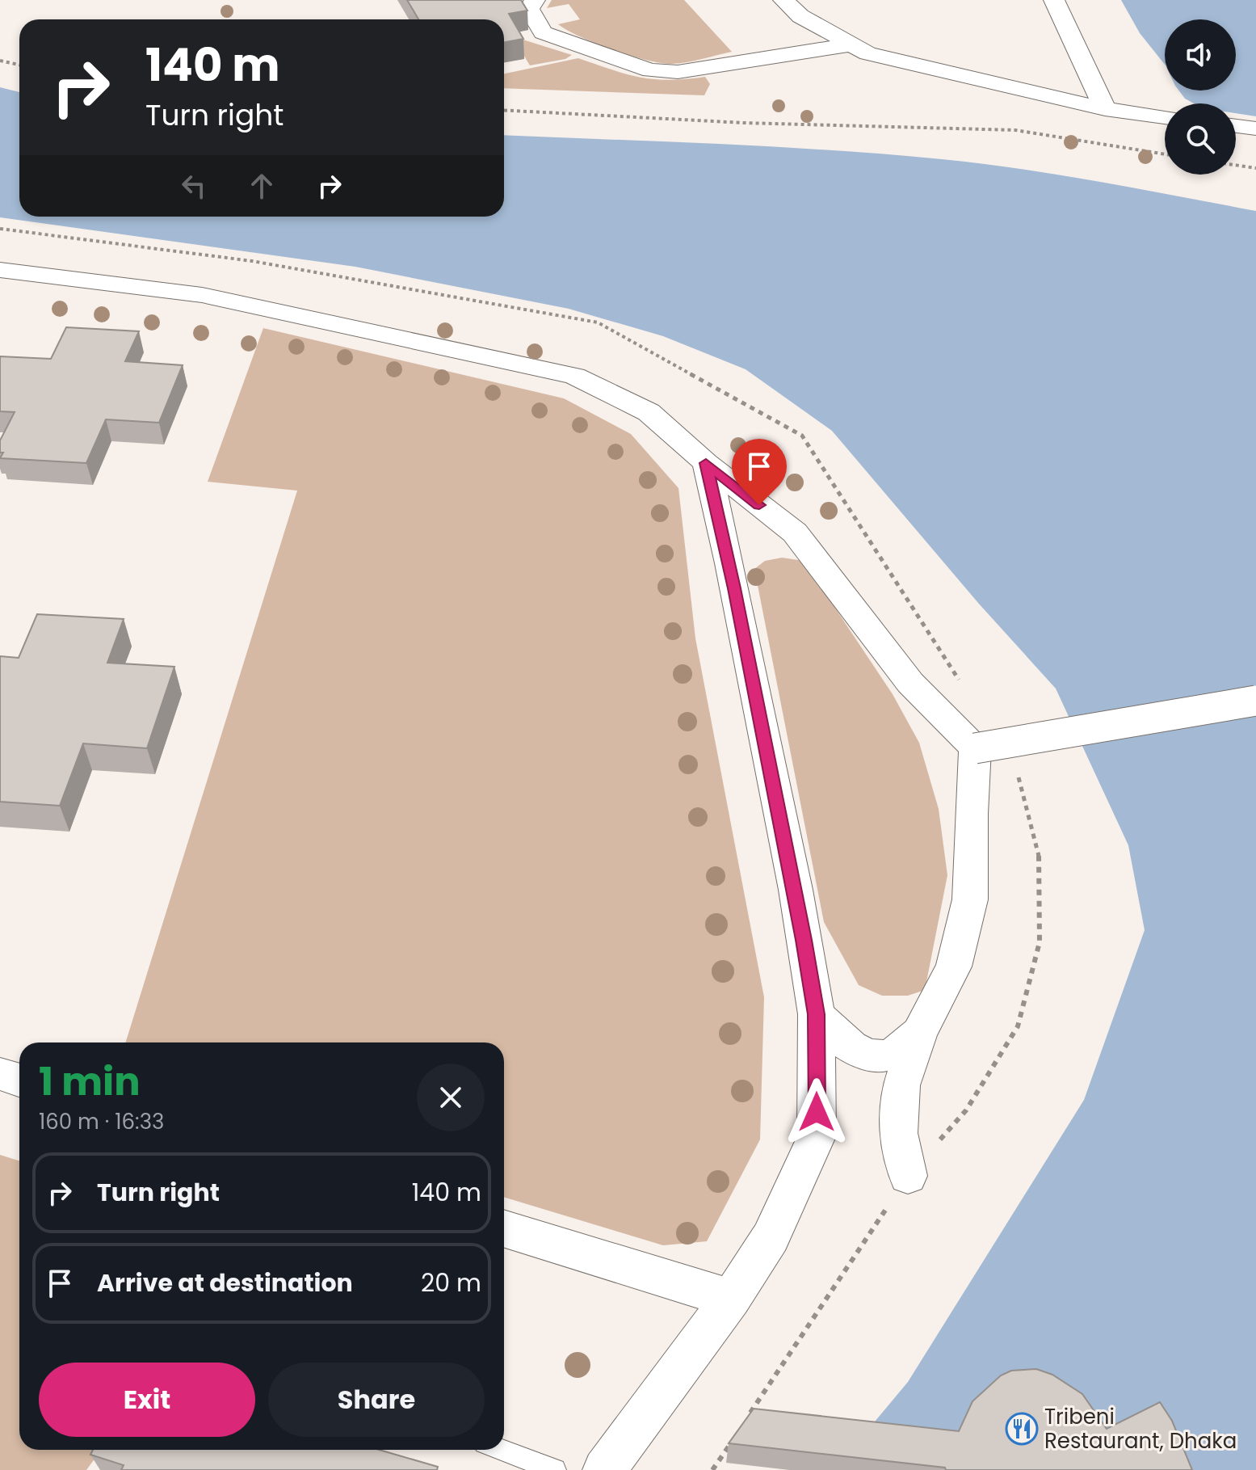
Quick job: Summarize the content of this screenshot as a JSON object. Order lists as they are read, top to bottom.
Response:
{
  "places": {
    "restaurant": ["Tribeni Restaurant, Dhaka"]
  },
  "page": {
    "turn": ["140 m", "Turn right"],
    "heading": ["1 min", "160 m · 16:33"],
    "list": [
      {
        "name": "Turn right",
        "value": "140 m"
      },
      {
        "name": "Arrive at destination",
        "value": "20 m"
      }
    ],
    "buttons": ["Exit", "Share"]
  }
}
